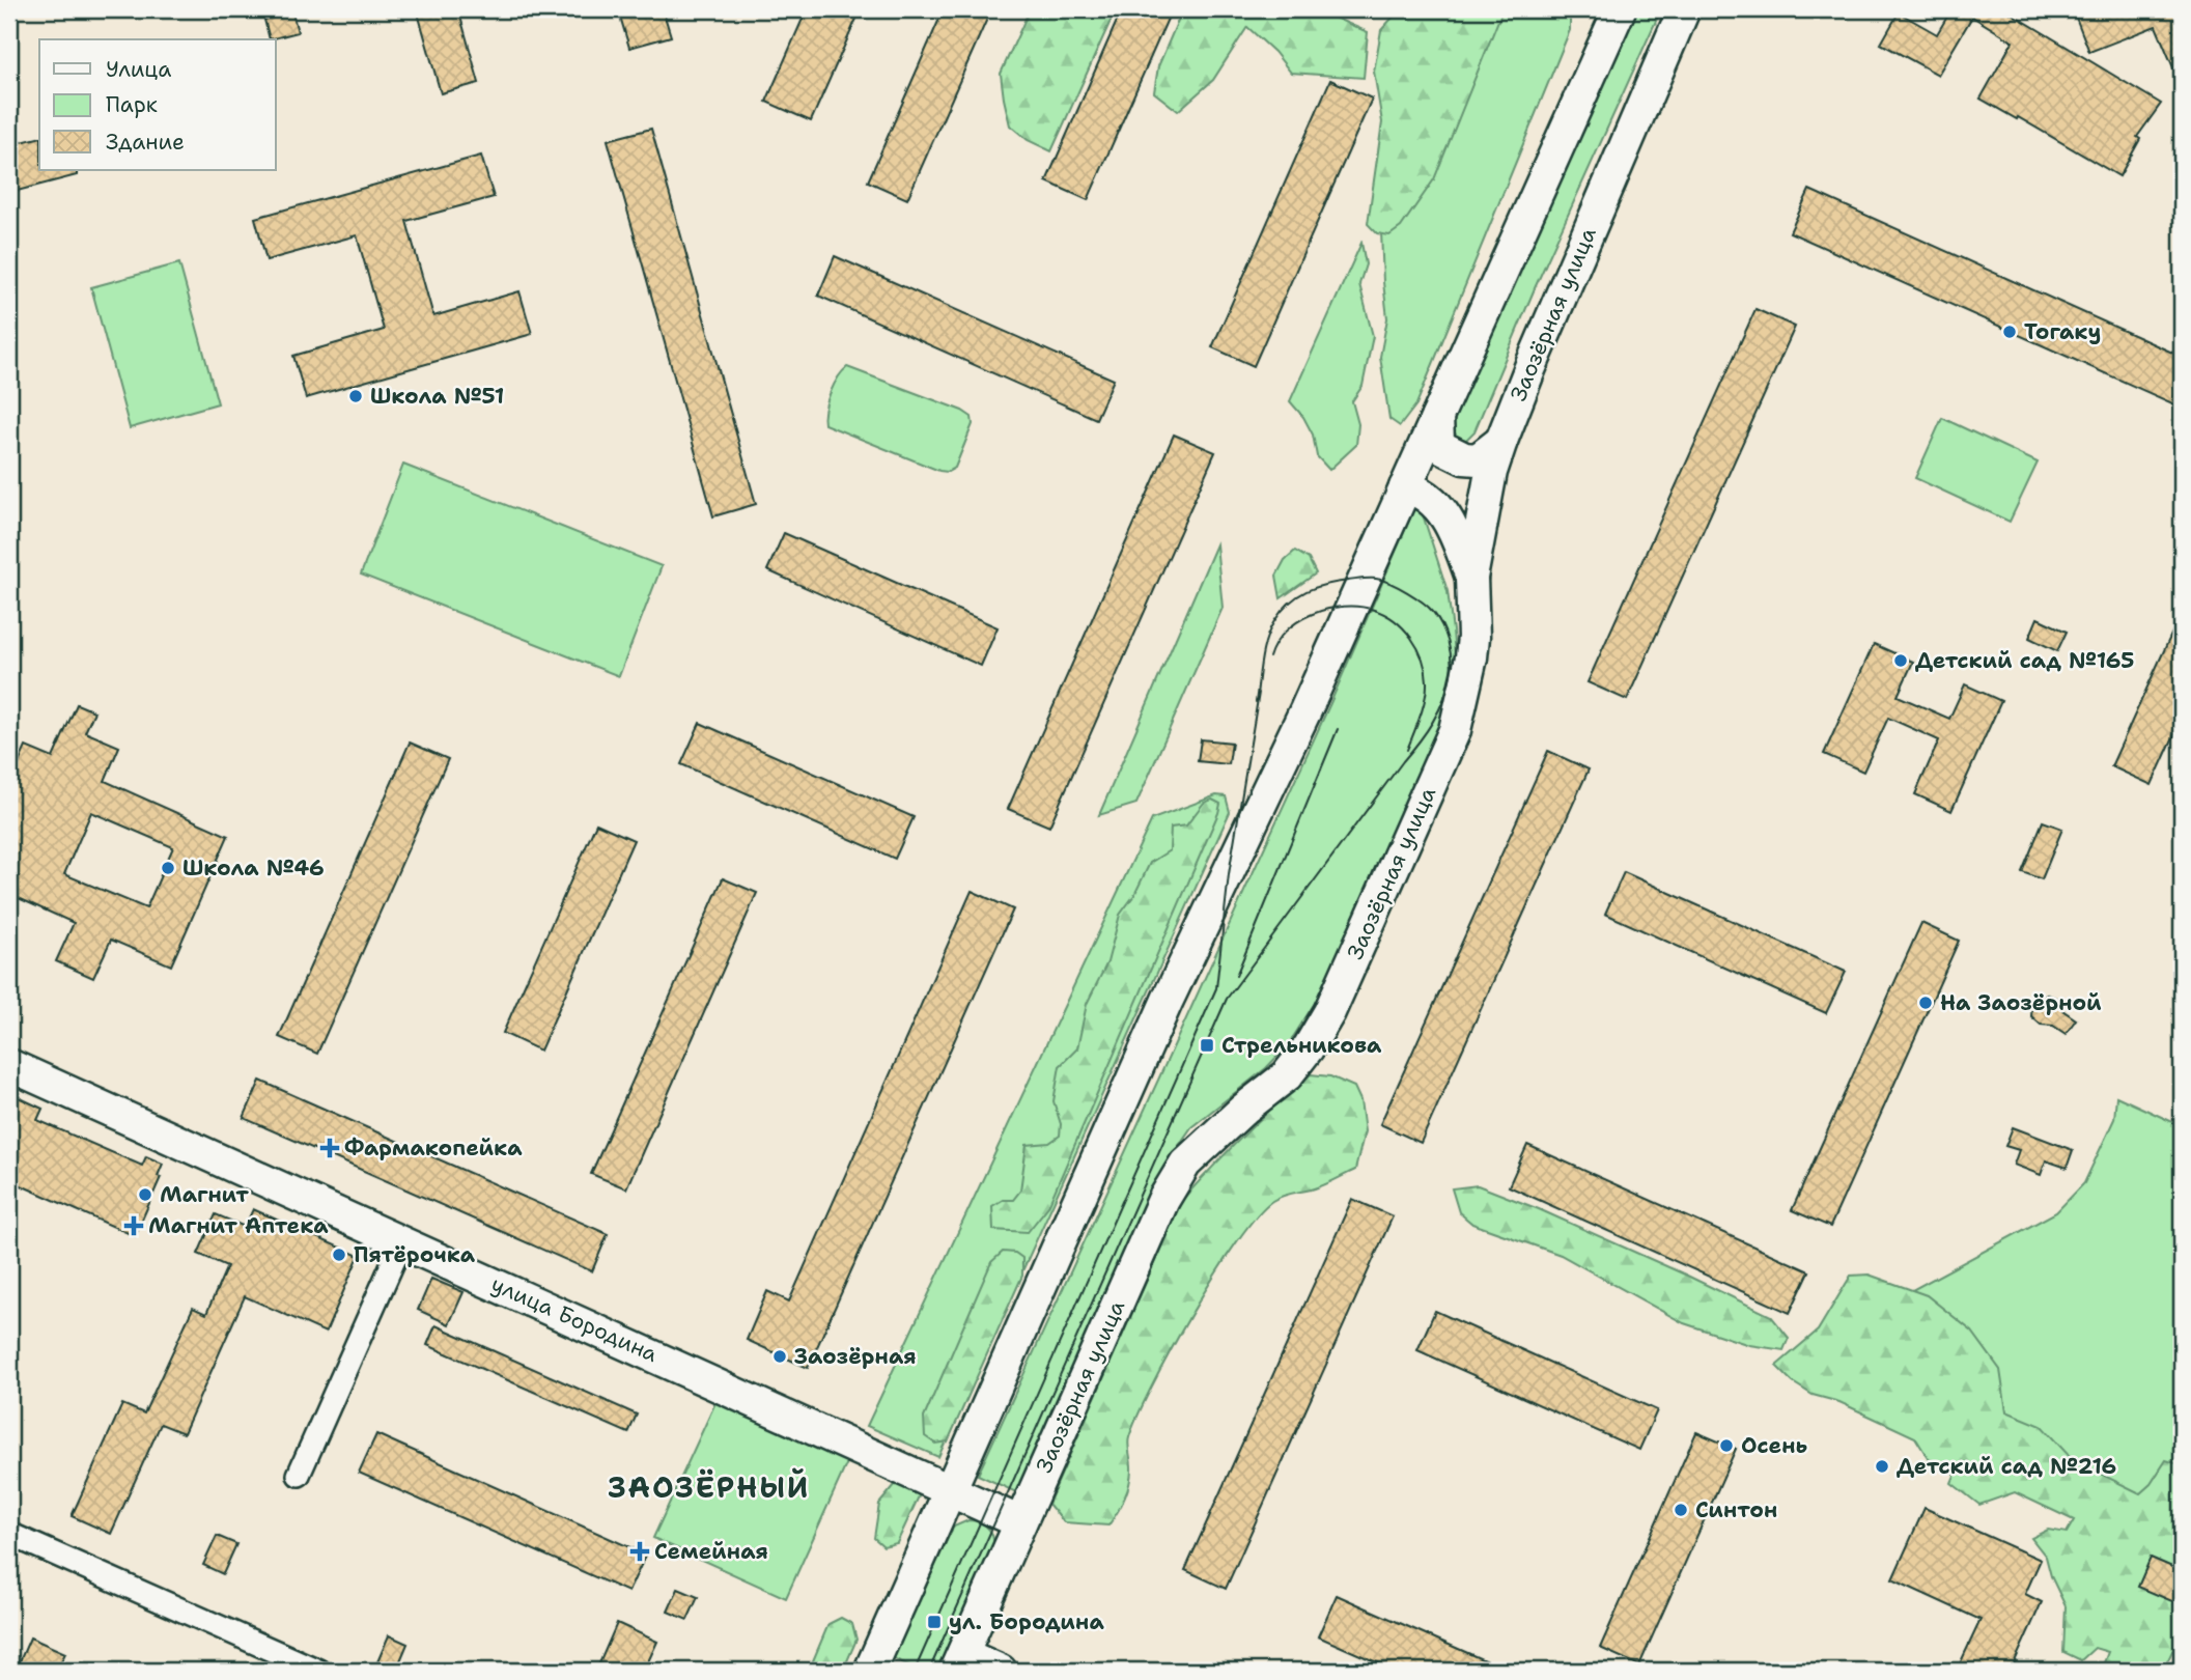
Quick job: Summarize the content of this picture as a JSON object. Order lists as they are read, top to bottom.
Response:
{
  "streets": {
    "main road": ["Заозёрная улица", "улица Бородина"]
  },
  "crossings": [
    ["Заозёрная улица", "улица Бородина"]
  ],
  "districts": ["ЗАОЗЁРНЫЙ"],
  "places": {
    "other": [
      "Тогаку",
      "Школа №51",
      "Детский сад №165",
      "Школа №46",
      "На Заозёрной",
      "Магнит",
      "Пятёрочка",
      "Заозёрная",
      "Осень",
      "Детский сад №216",
      "Синтон"
    ],
    "transit": ["Стрельникова", "ул. Бородина"],
    "health": ["Фармакопейка", "Магнит Аптека", "Семейная"]
  },
  "legend": ["Улица", "Парк", "Здание"]
}
